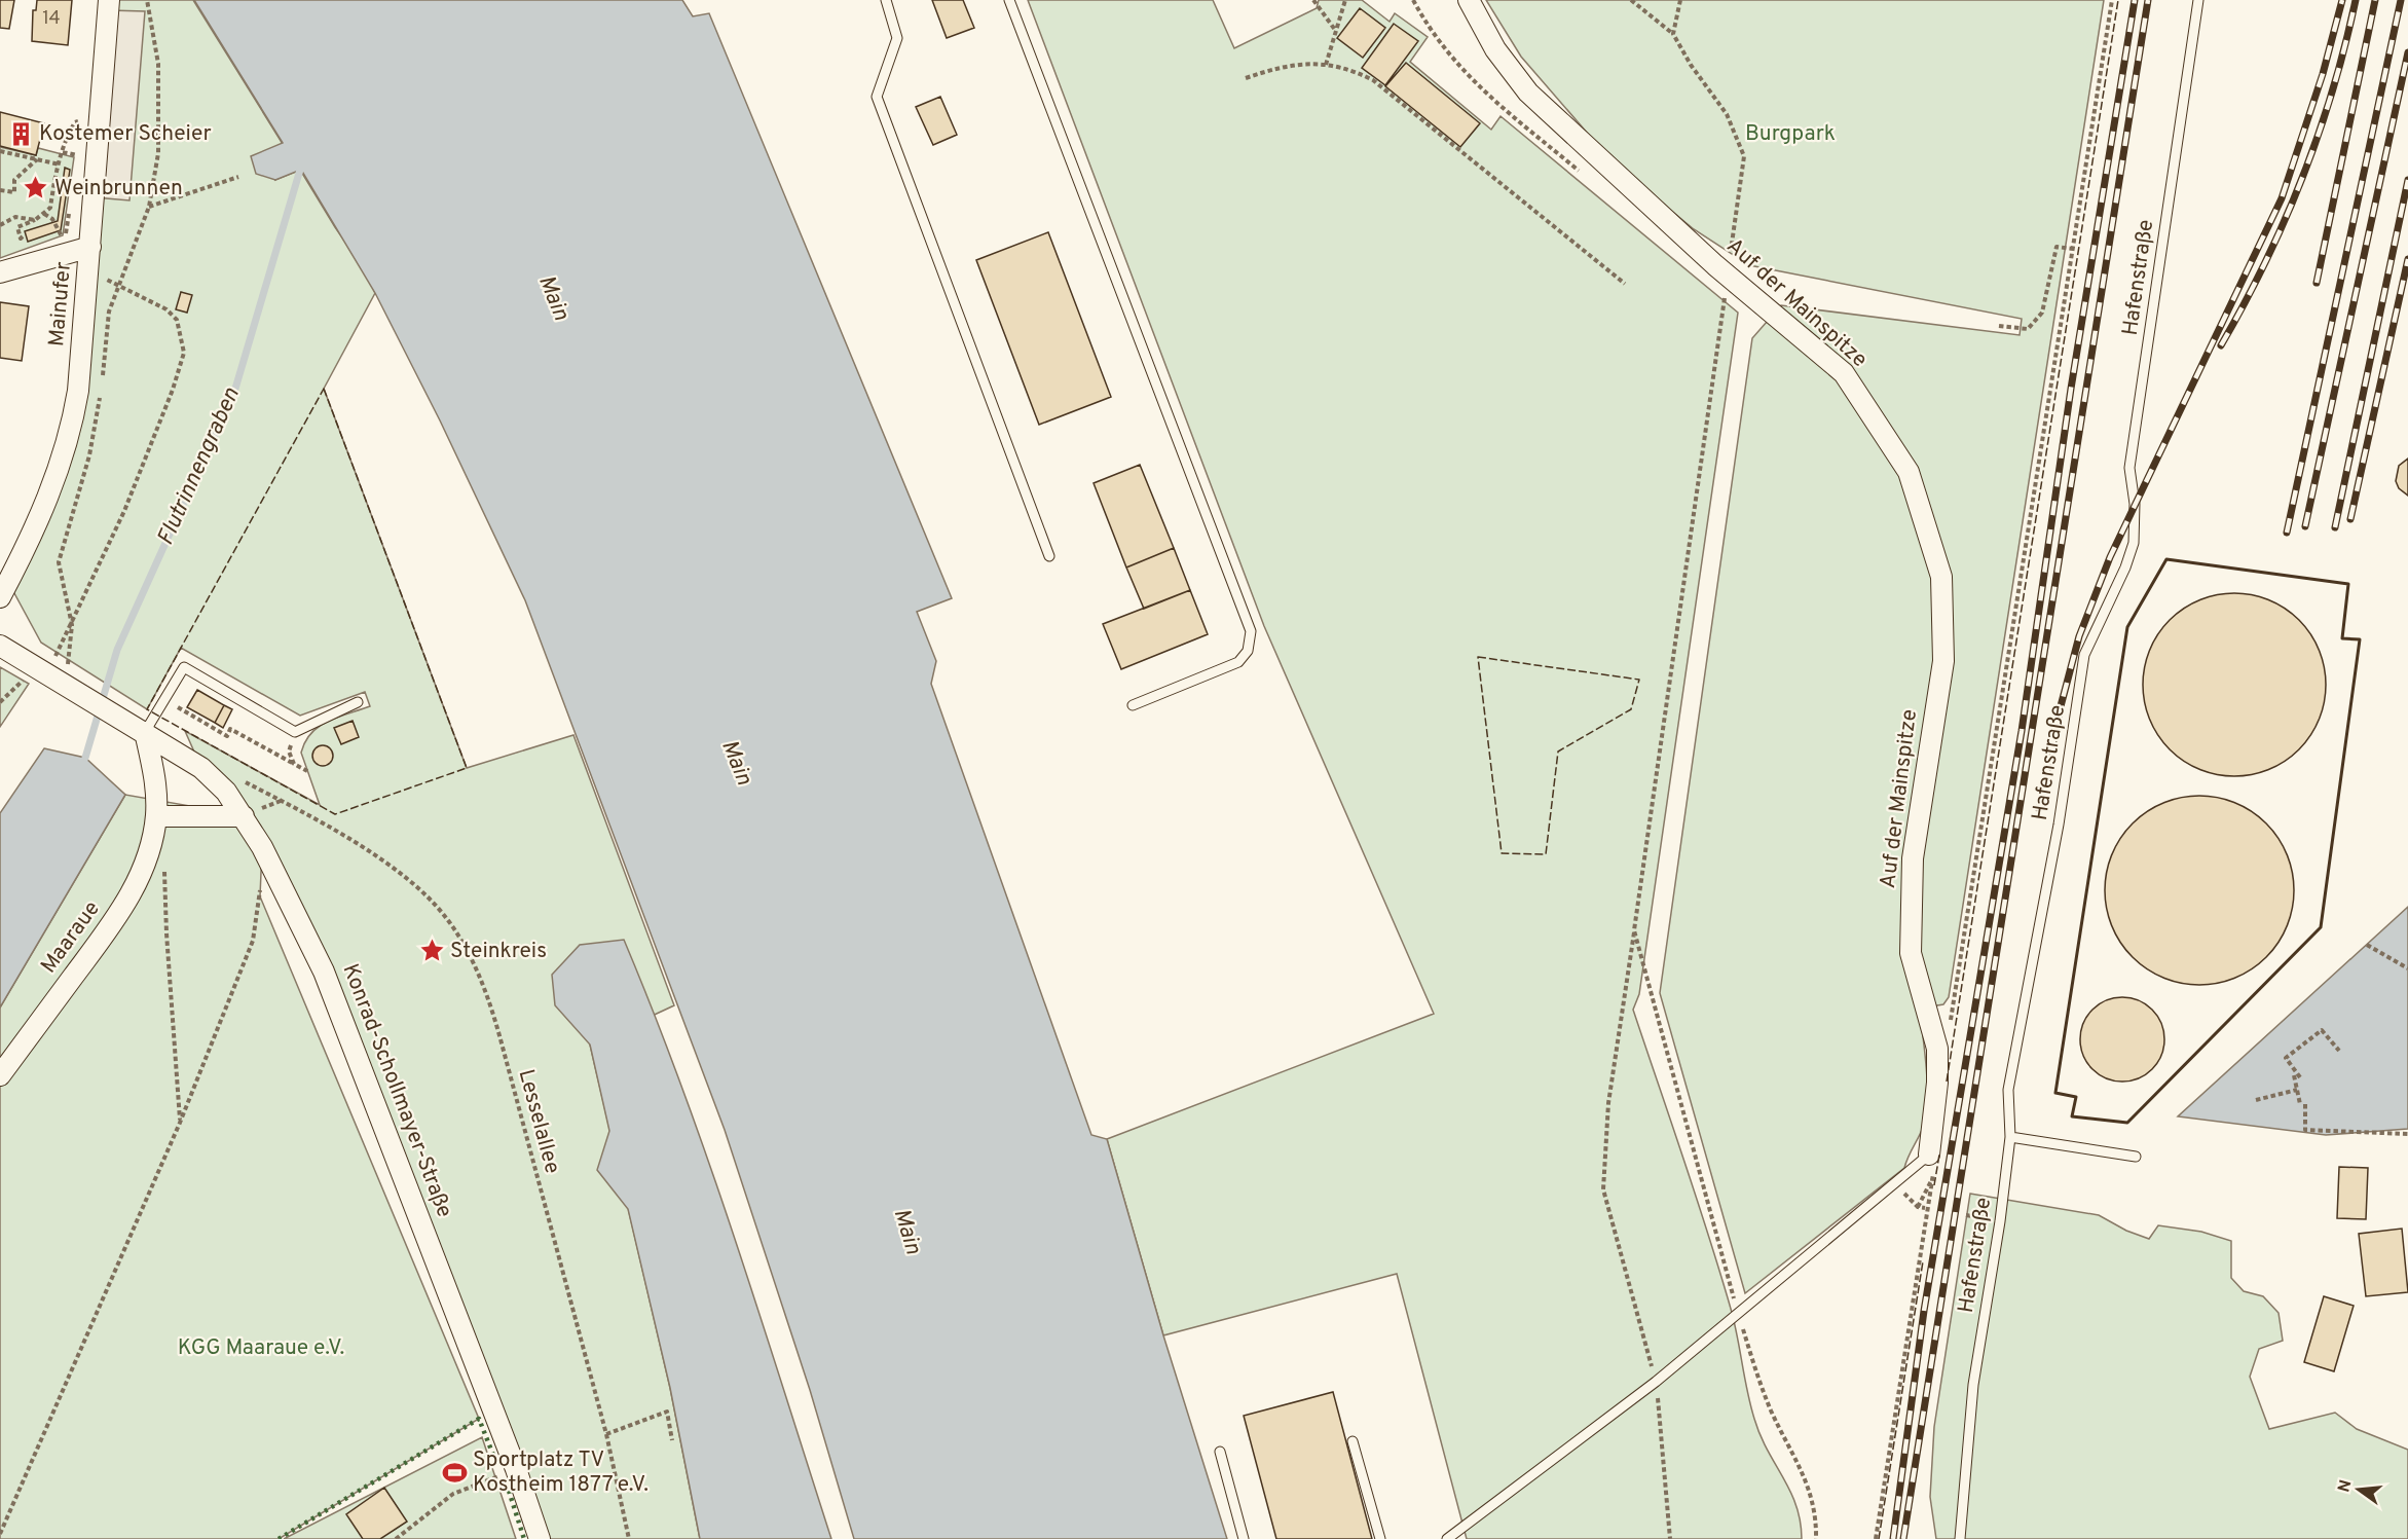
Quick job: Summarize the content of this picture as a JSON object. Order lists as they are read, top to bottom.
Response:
{
  "streets": {
    "street": [
      "Auf der Mainspitze",
      "Mainufer",
      "Maaraue",
      "Konrad-Schollmayer-Straße"
    ],
    "lane": ["Hafenstraße"],
    "path": ["Lesselallee"]
  },
  "crossings": [
    ["Maaraue", "Konrad-Schollmayer-Straße"]
  ],
  "water": ["Main", "Flutrinnengraben"],
  "parks": ["Burgpark", "KGG Maaraue e.V."],
  "places": {
    "building": ["Kostemer Scheier"],
    "place": ["Weinbrunnen", "Steinkreis"],
    "sports": ["Sportplatz TV Kostheim 1877 e.V."]
  },
  "house_numbers": ["14"],
  "north": "left"
}
